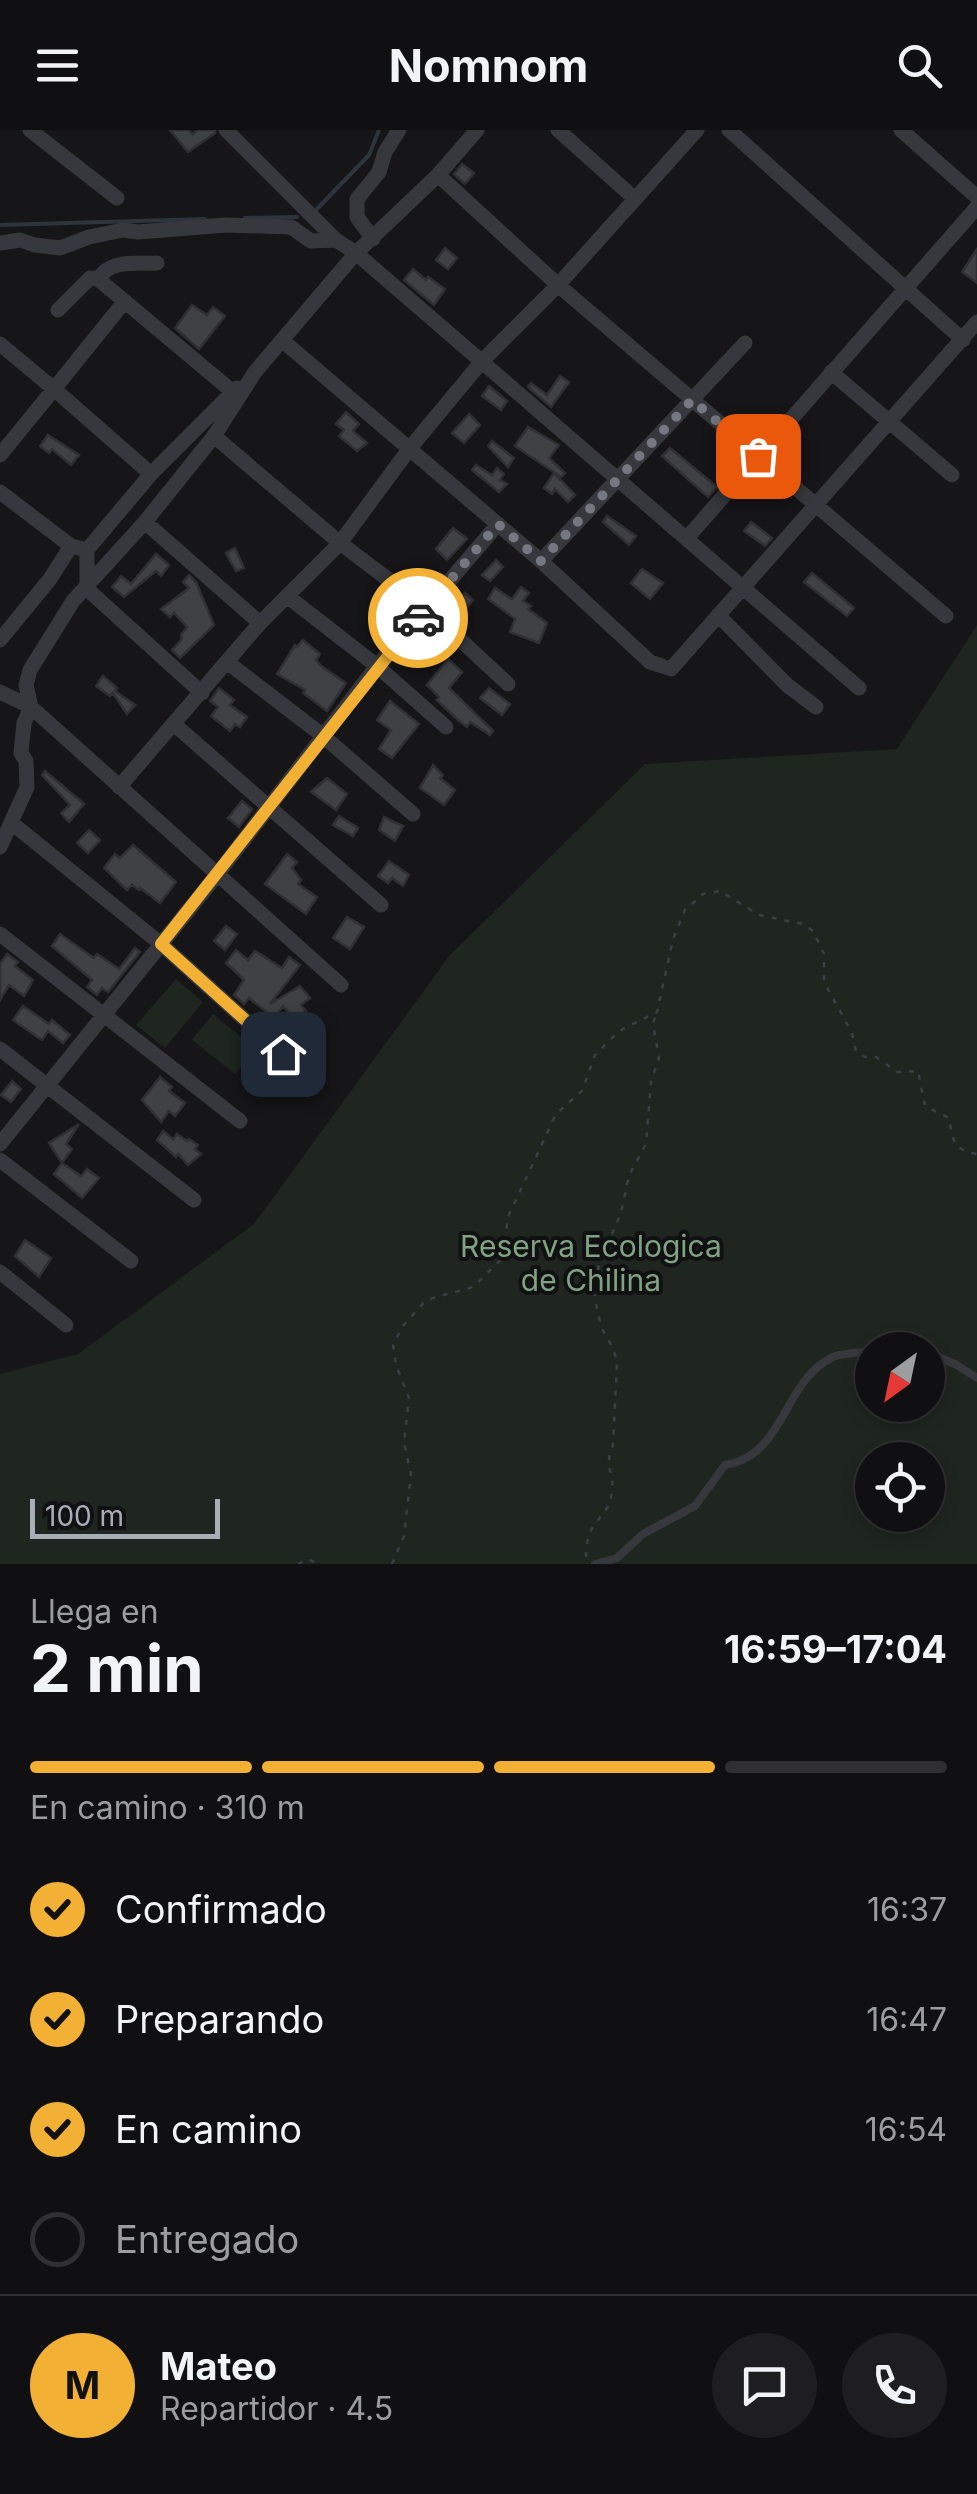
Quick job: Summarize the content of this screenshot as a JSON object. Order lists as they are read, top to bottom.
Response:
{
  "parks": ["Reserva Ecologica de Chilina"],
  "scale_bar": "100 m",
  "north": "bottom left",
  "page": {
    "header": "Nomnom",
    "scale": "100 m",
    "heading": ["2 min", "Llega en", "16:59–17:04"],
    "panel": ["Mateo", "Repartidor · 4.5"],
    "bar": "En camino · 310 m",
    "list": [
      ["Confirmado", "16:37"],
      ["Preparando", "16:47"],
      ["En camino", "16:54"],
      "Entregado"
    ],
    "round": "M"
  }
}
